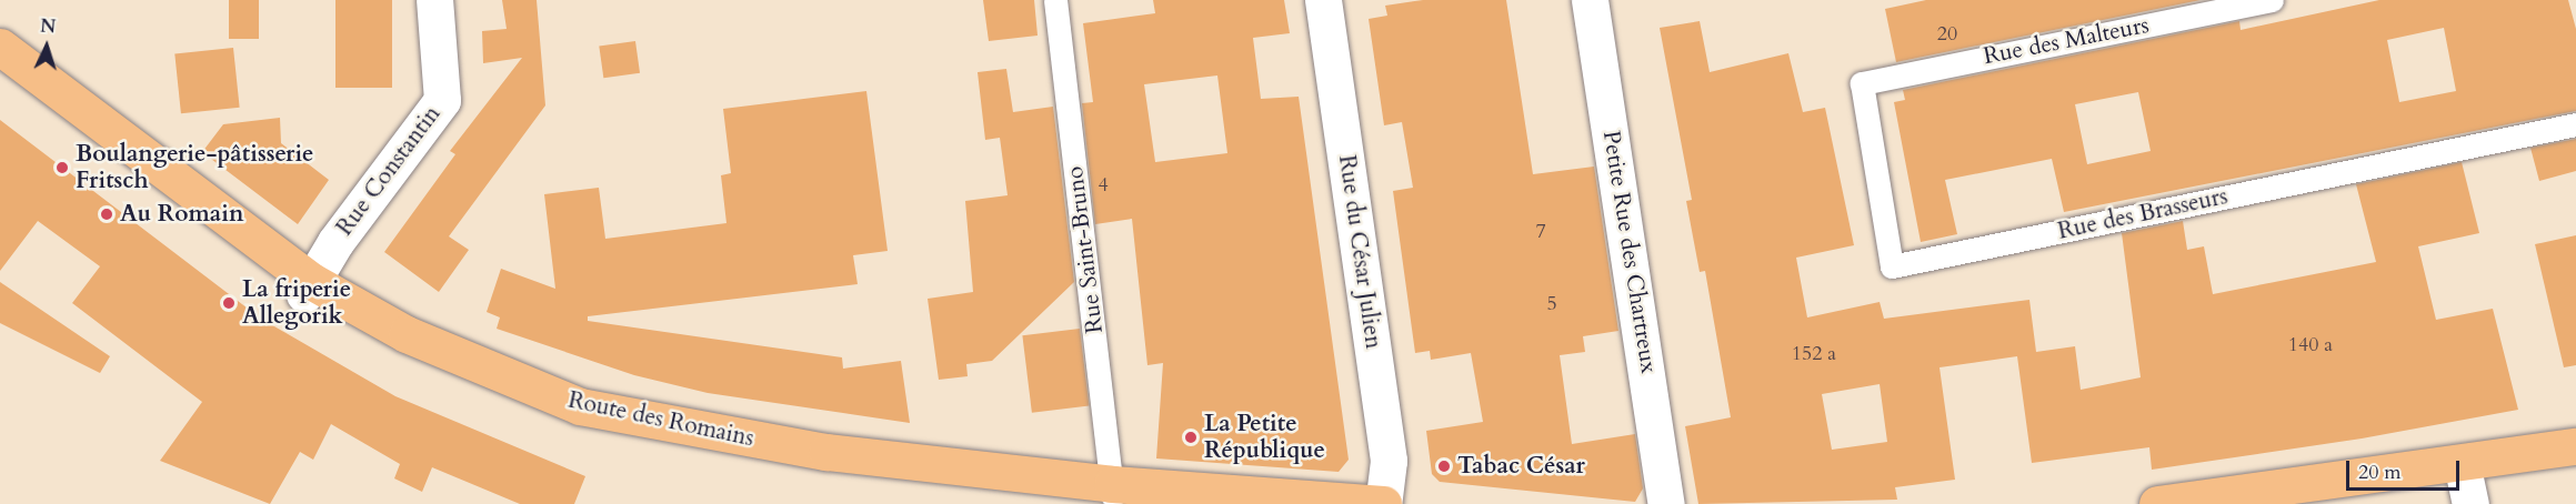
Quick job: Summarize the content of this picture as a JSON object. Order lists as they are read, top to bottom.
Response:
{
  "streets": {
    "main road": ["Route des Romains"],
    "street": ["Rue Constantin", "Rue du César Julien", "Petite Rue des Chartreux"],
    "lane": ["Rue des Malteurs", "Rue des Brasseurs", "Rue Saint-Bruno"]
  },
  "crossings": [
    ["Rue des Malteurs", "Rue des Brasseurs"],
    ["Rue Constantin", "Route des Romains"],
    ["Rue Saint-Bruno", "Route des Romains"],
    ["Rue du César Julien", "Route des Romains"]
  ],
  "places": [
    "Boulangerie-pâtisserie Fritsch",
    "Au Romain",
    "La friperie Allegorik",
    "La Petite République",
    "Tabac César"
  ],
  "house_numbers": [
    "20",
    "4",
    "7",
    "5",
    "140 a",
    "152 a"
  ],
  "scale_bar": "20 m",
  "north": "top"
}
